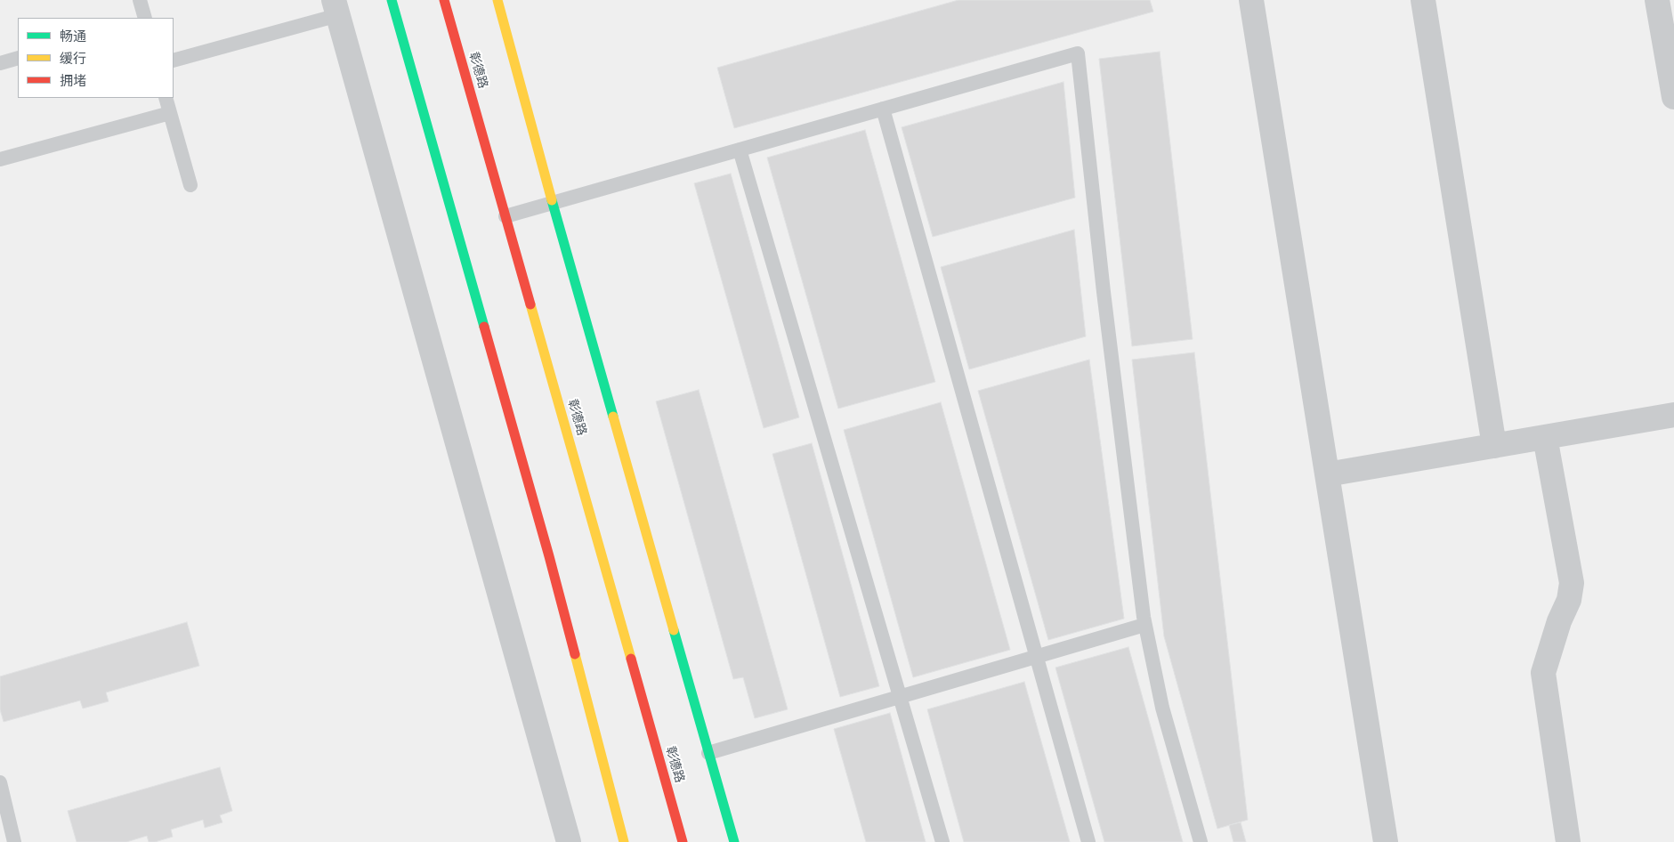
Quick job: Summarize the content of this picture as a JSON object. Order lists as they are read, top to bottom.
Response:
{
  "streets": {
    "main road": ["彰德路"]
  },
  "legend": ["畅通", "缓行", "拥堵"]
}
